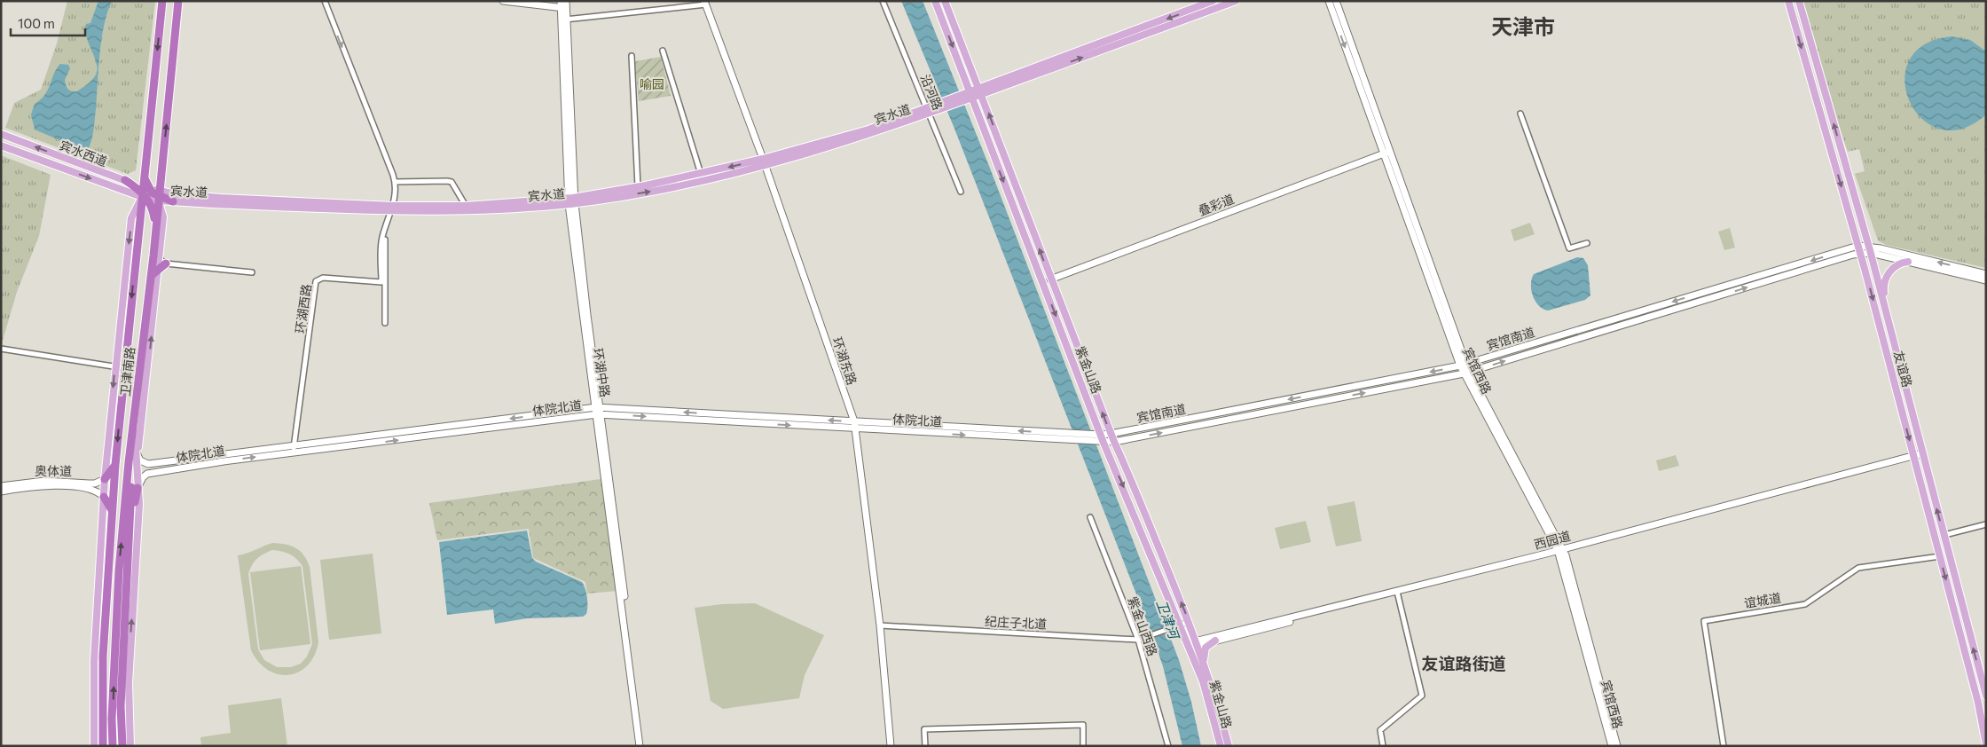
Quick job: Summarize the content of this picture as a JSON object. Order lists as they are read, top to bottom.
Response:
{
  "streets": {
    "highway": ["卫津南路"],
    "main road": [
      "宾水道",
      "宾水西道",
      "叠彩道",
      "宾馆南道",
      "环湖东路",
      "友谊路",
      "紫金山路",
      "宾馆西路",
      "环湖中路",
      "体院北道",
      "奥体道",
      "西园道"
    ],
    "street": [
      "沿河路",
      "环湖西路",
      "谊城道",
      "纪庄子北道",
      "紫金山西路"
    ]
  },
  "crossings": [
    ["沿河路", "宾水道"],
    ["宾水道", "环湖西路"],
    ["宾水道", "环湖东路"],
    ["宾水道", "紫金山路"],
    ["宾水道", "环湖中路"],
    ["宾水西道", "卫津南路"],
    ["叠彩道", "紫金山路"],
    ["叠彩道", "宾馆西路"],
    ["环湖西路", "体院北道"],
    ["宾馆南道", "友谊路"],
    ["宾馆南道", "紫金山路"],
    ["宾馆南道", "宾馆西路"],
    ["环湖东路", "体院北道"],
    ["环湖东路", "纪庄子北道"],
    ["友谊路", "西园道"],
    ["友谊路", "谊城道"],
    ["紫金山路", "体院北道"],
    ["紫金山路", "西园道"],
    ["紫金山路", "纪庄子北道"],
    ["宾馆西路", "西园道"],
    ["环湖中路", "体院北道"],
    ["纪庄子北道", "紫金山西路"]
  ],
  "one_way": ["环湖西路"],
  "districts": ["天津市", "友谊路街道"],
  "water": ["卫津河"],
  "parks": ["喻园"],
  "scale_bar": "100 m"
}
